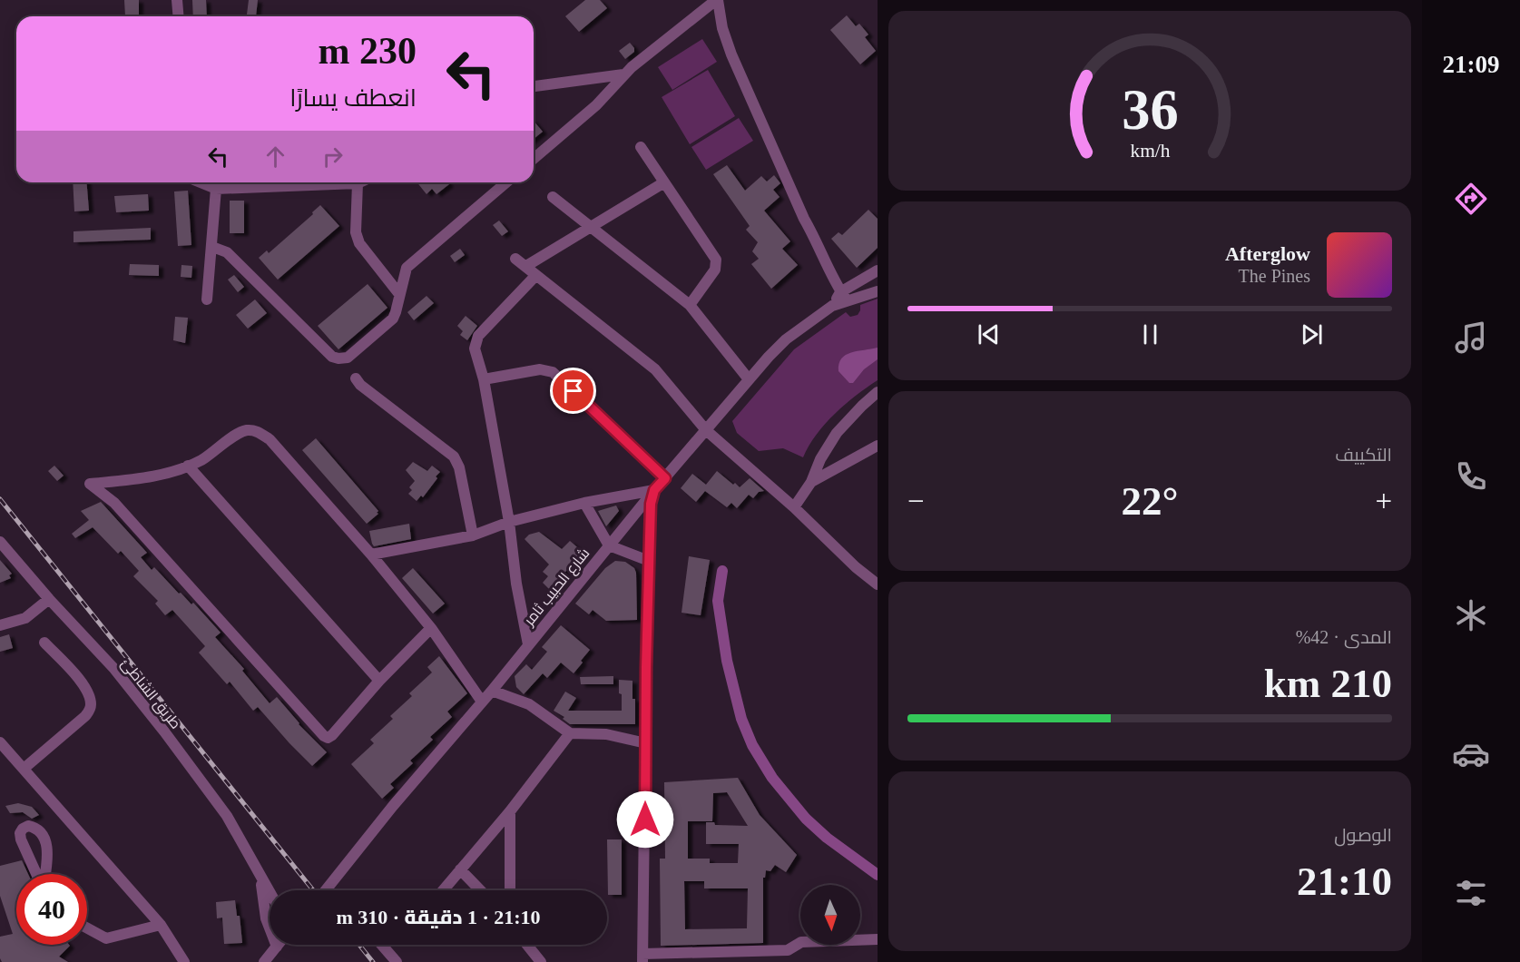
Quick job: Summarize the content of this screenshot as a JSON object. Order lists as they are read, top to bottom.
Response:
{
  "streets": {
    "street": ["شارع الحبيب ثامر", "طريق الشاطئ"]
  },
  "north": "bottom",
  "page": {
    "tabs": "21:09",
    "turn": ["230 m", "انعطف يسارًا"],
    "song": ["Afterglow", "The Pines"],
    "tile": [
      "التكييف",
      ["المدى · 42%", "210 km"],
      ["الوصول", "21:10"]
    ],
    "heat": ["−", "22°", "+"],
    "limit": "40",
    "trip": "21:10 · 1 دقيقة · 310 m",
    "gauge": ["36", "km/h"]
  }
}
